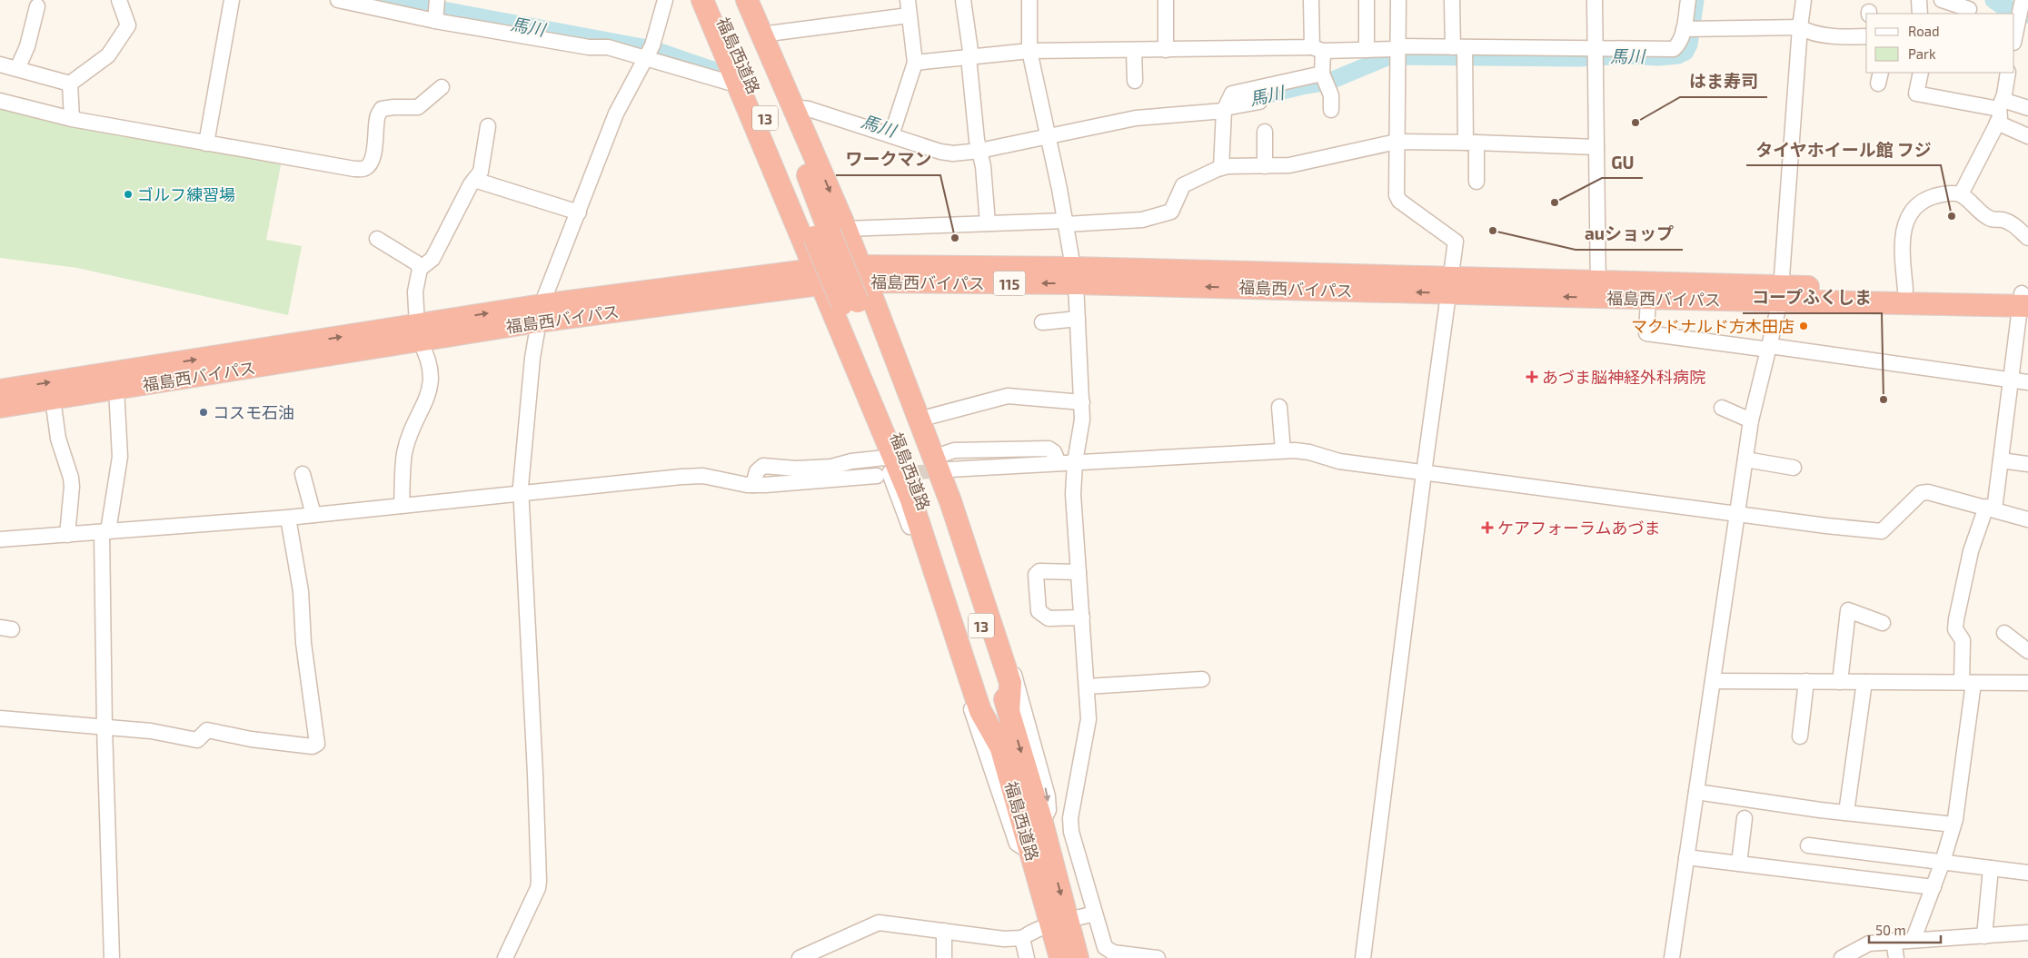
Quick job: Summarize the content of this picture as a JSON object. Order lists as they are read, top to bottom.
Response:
{
  "streets": {
    "highway": [
      "福島西道路",
      "13",
      "福島西バイパス",
      "115"
    ]
  },
  "water": ["馬川"],
  "places": {
    "other": [
      "はま寿司",
      "ゴルフ練習場",
      "GU",
      "タイヤホイール館 フジ",
      "auショップ",
      "ワークマン",
      "マクドナルド方木田店",
      "コープふくしま",
      "コスモ石油"
    ],
    "health": ["あづま脳神経外科病院", "ケアフォーラムあづま"]
  },
  "legend": ["Road", "Park"],
  "scale_bar": "50 m"
}
